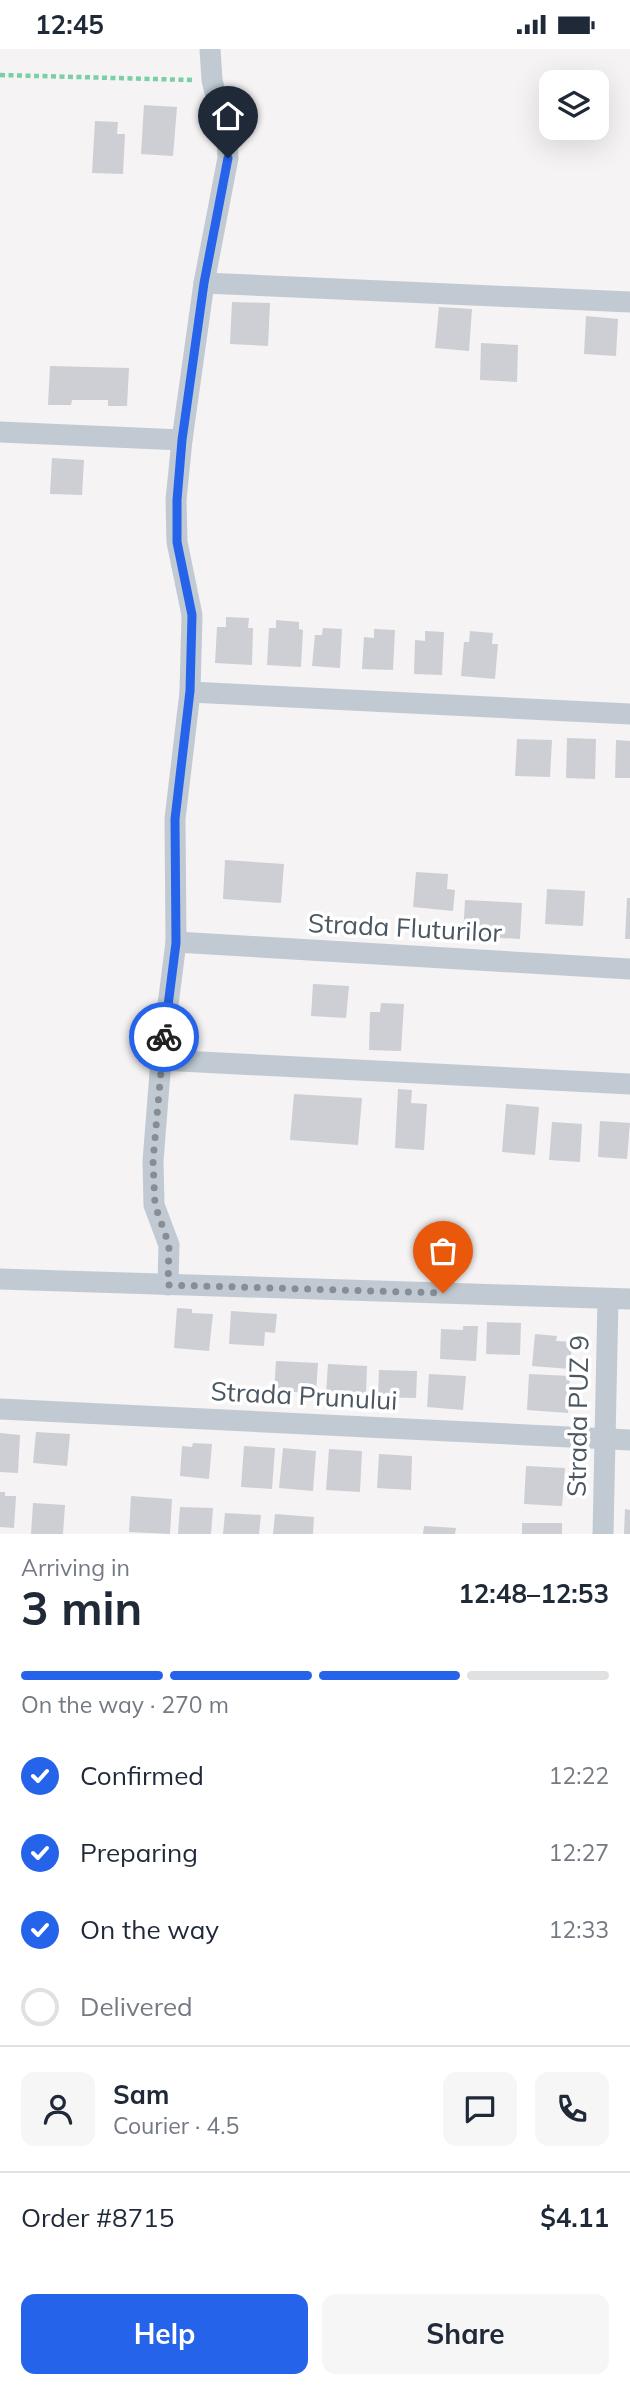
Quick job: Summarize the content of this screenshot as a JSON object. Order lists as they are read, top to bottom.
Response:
{
  "streets": {
    "street": ["Strada Fluturilor", "Strada Prunului", "Strada PUZ 9"]
  },
  "crossings": [
    ["Strada Prunului", "Strada PUZ 9"]
  ],
  "page": {
    "status": "12:45",
    "heading": ["3 min", "Arriving in", "12:48–12:53"],
    "panel": [
      "Sam",
      "Courier · 4.5",
      "Order #8715",
      "$4.11"
    ],
    "bar": "On the way · 270 m",
    "list": [
      ["Confirmed", "12:22"],
      ["Preparing", "12:27"],
      ["On the way", "12:33"],
      "Delivered"
    ],
    "buttons": ["Help", "Share"]
  }
}
